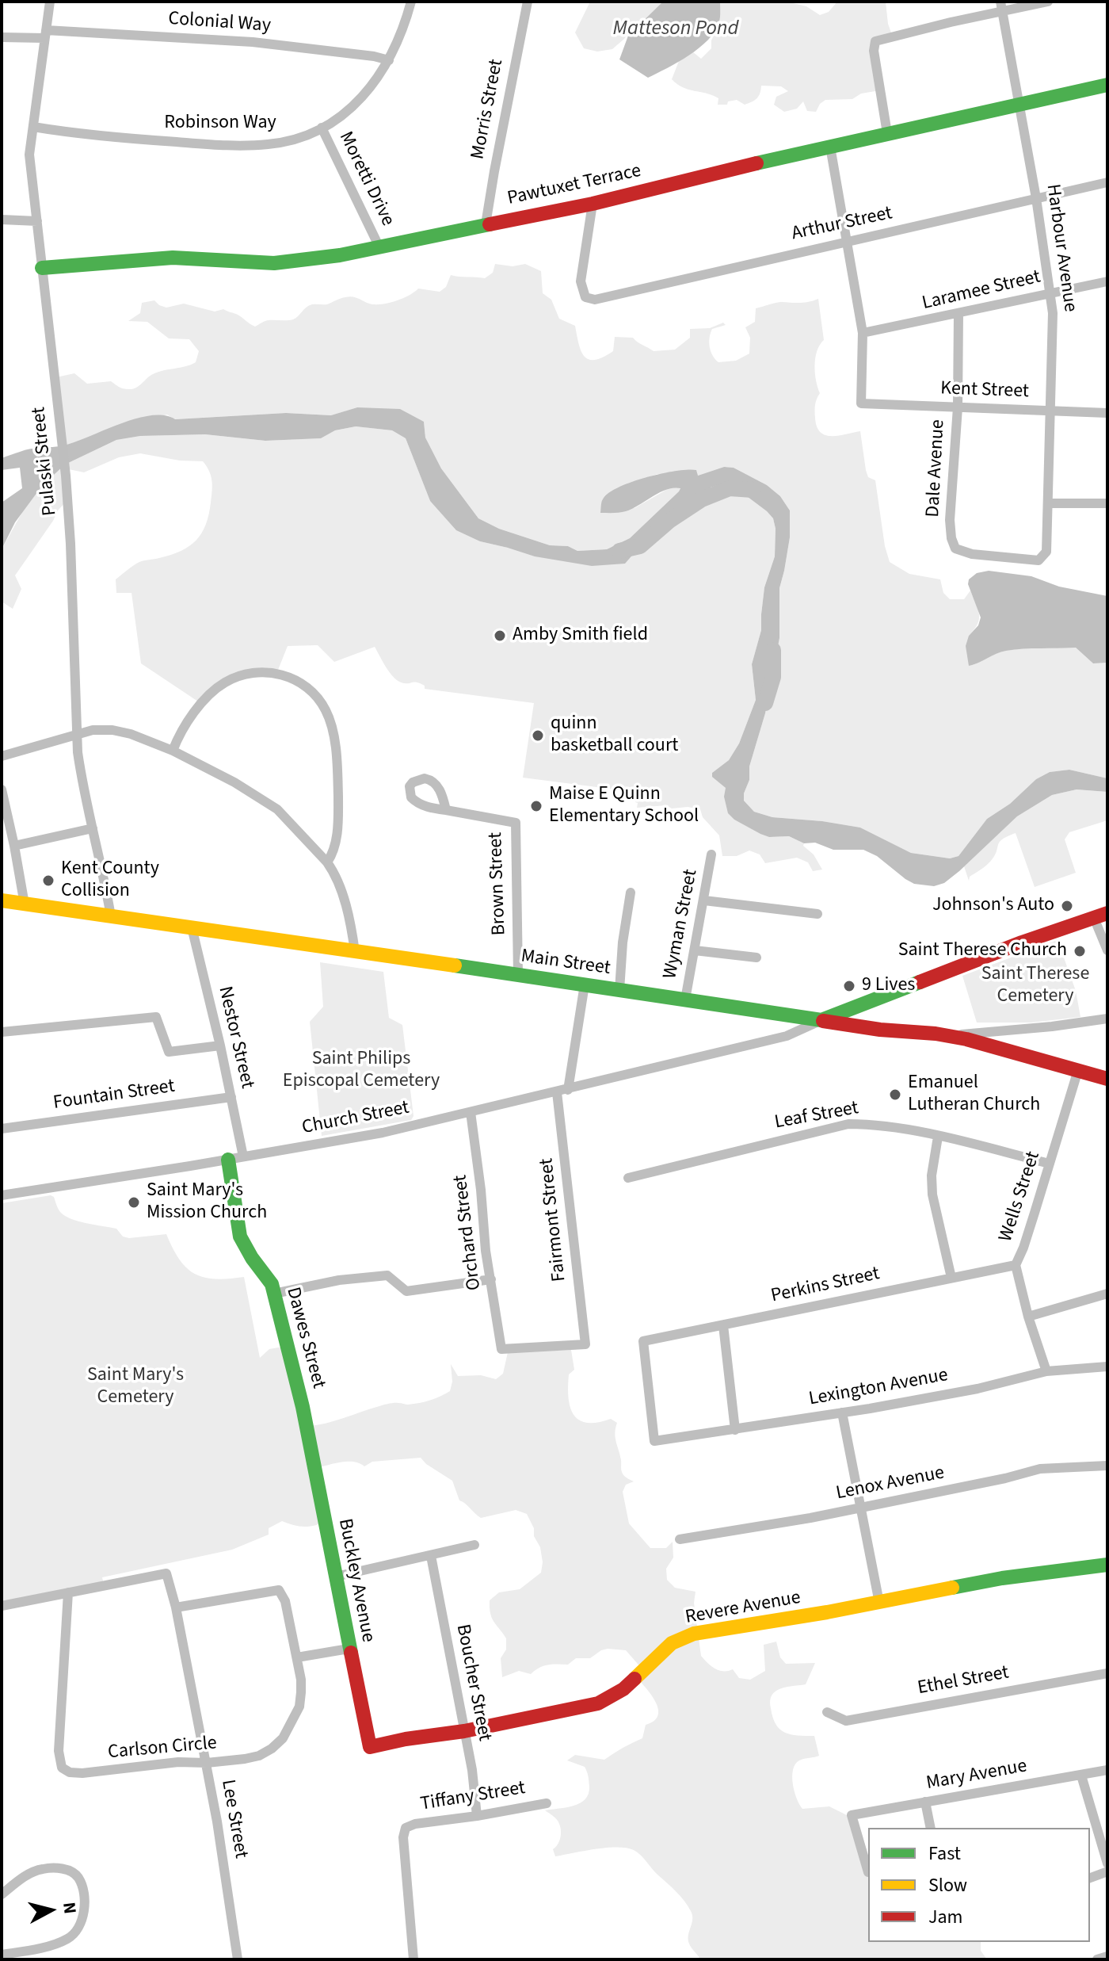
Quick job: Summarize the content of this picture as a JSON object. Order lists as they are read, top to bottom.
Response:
{
  "streets": {
    "street": [
      "Colonial Way",
      "Morris Street",
      "Robinson Way",
      "Moretti Drive",
      "Pawtuxet Terrace",
      "Arthur Street",
      "Harbour Avenue",
      "Laramee Street",
      "Kent Street",
      "Pulaski Street",
      "Dale Avenue",
      "Brown Street",
      "Wyman Street",
      "Main Street",
      "Nestor Street",
      "Fountain Street",
      "Leaf Street",
      "Church Street",
      "Wells Street",
      "Fairmont Street",
      "Orchard Street",
      "Perkins Street",
      "Dawes Street",
      "Lexington Avenue",
      "Lenox Avenue",
      "Buckley Avenue",
      "Revere Avenue",
      "Ethel Street",
      "Boucher Street",
      "Carlson Circle",
      "Mary Avenue",
      "Tiffany Street",
      "Lee Street"
    ]
  },
  "crossings": [
    ["Colonial Way", "Robinson Way"],
    ["Colonial Way", "Pulaski Street"],
    ["Morris Street", "Pawtuxet Terrace"],
    ["Robinson Way", "Moretti Drive"],
    ["Robinson Way", "Pulaski Street"],
    ["Moretti Drive", "Pawtuxet Terrace"],
    ["Pawtuxet Terrace", "Arthur Street"],
    ["Pawtuxet Terrace", "Harbour Avenue"],
    ["Pawtuxet Terrace", "Pulaski Street"],
    ["Arthur Street", "Harbour Avenue"],
    ["Harbour Avenue", "Laramee Street"],
    ["Harbour Avenue", "Kent Street"],
    ["Harbour Avenue", "Dale Avenue"],
    ["Laramee Street", "Kent Street"],
    ["Laramee Street", "Dale Avenue"],
    ["Kent Street", "Dale Avenue"],
    ["Pulaski Street", "Main Street"],
    ["Brown Street", "Main Street"],
    ["Wyman Street", "Main Street"],
    ["Main Street", "Nestor Street"],
    ["Main Street", "Church Street"],
    ["Nestor Street", "Fountain Street"],
    ["Nestor Street", "Church Street"],
    ["Leaf Street", "Wells Street"],
    ["Church Street", "Fairmont Street"],
    ["Church Street", "Orchard Street"],
    ["Church Street", "Dawes Street"],
    ["Wells Street", "Perkins Street"],
    ["Wells Street", "Lexington Avenue"],
    ["Fairmont Street", "Orchard Street"],
    ["Perkins Street", "Lexington Avenue"],
    ["Dawes Street", "Buckley Avenue"],
    ["Buckley Avenue", "Revere Avenue"],
    ["Revere Avenue", "Boucher Street"],
    ["Boucher Street", "Tiffany Street"],
    ["Carlson Circle", "Lee Street"]
  ],
  "water": ["Matteson Pond"],
  "parks": ["Saint Therese Cemetery", "Saint Philips Episcopal Cemetery", "Saint Mary's Cemetery"],
  "places": [
    "Amby Smith field",
    "quinn basketball court",
    "Maise E Quinn Elementary School",
    "Kent County Collision",
    "Johnson's Auto",
    "Saint Therese Church",
    "9 Lives",
    "Emanuel Lutheran Church",
    "Saint Mary's Mission Church"
  ],
  "legend": ["Fast", "Slow", "Jam"],
  "north": "right"
}
